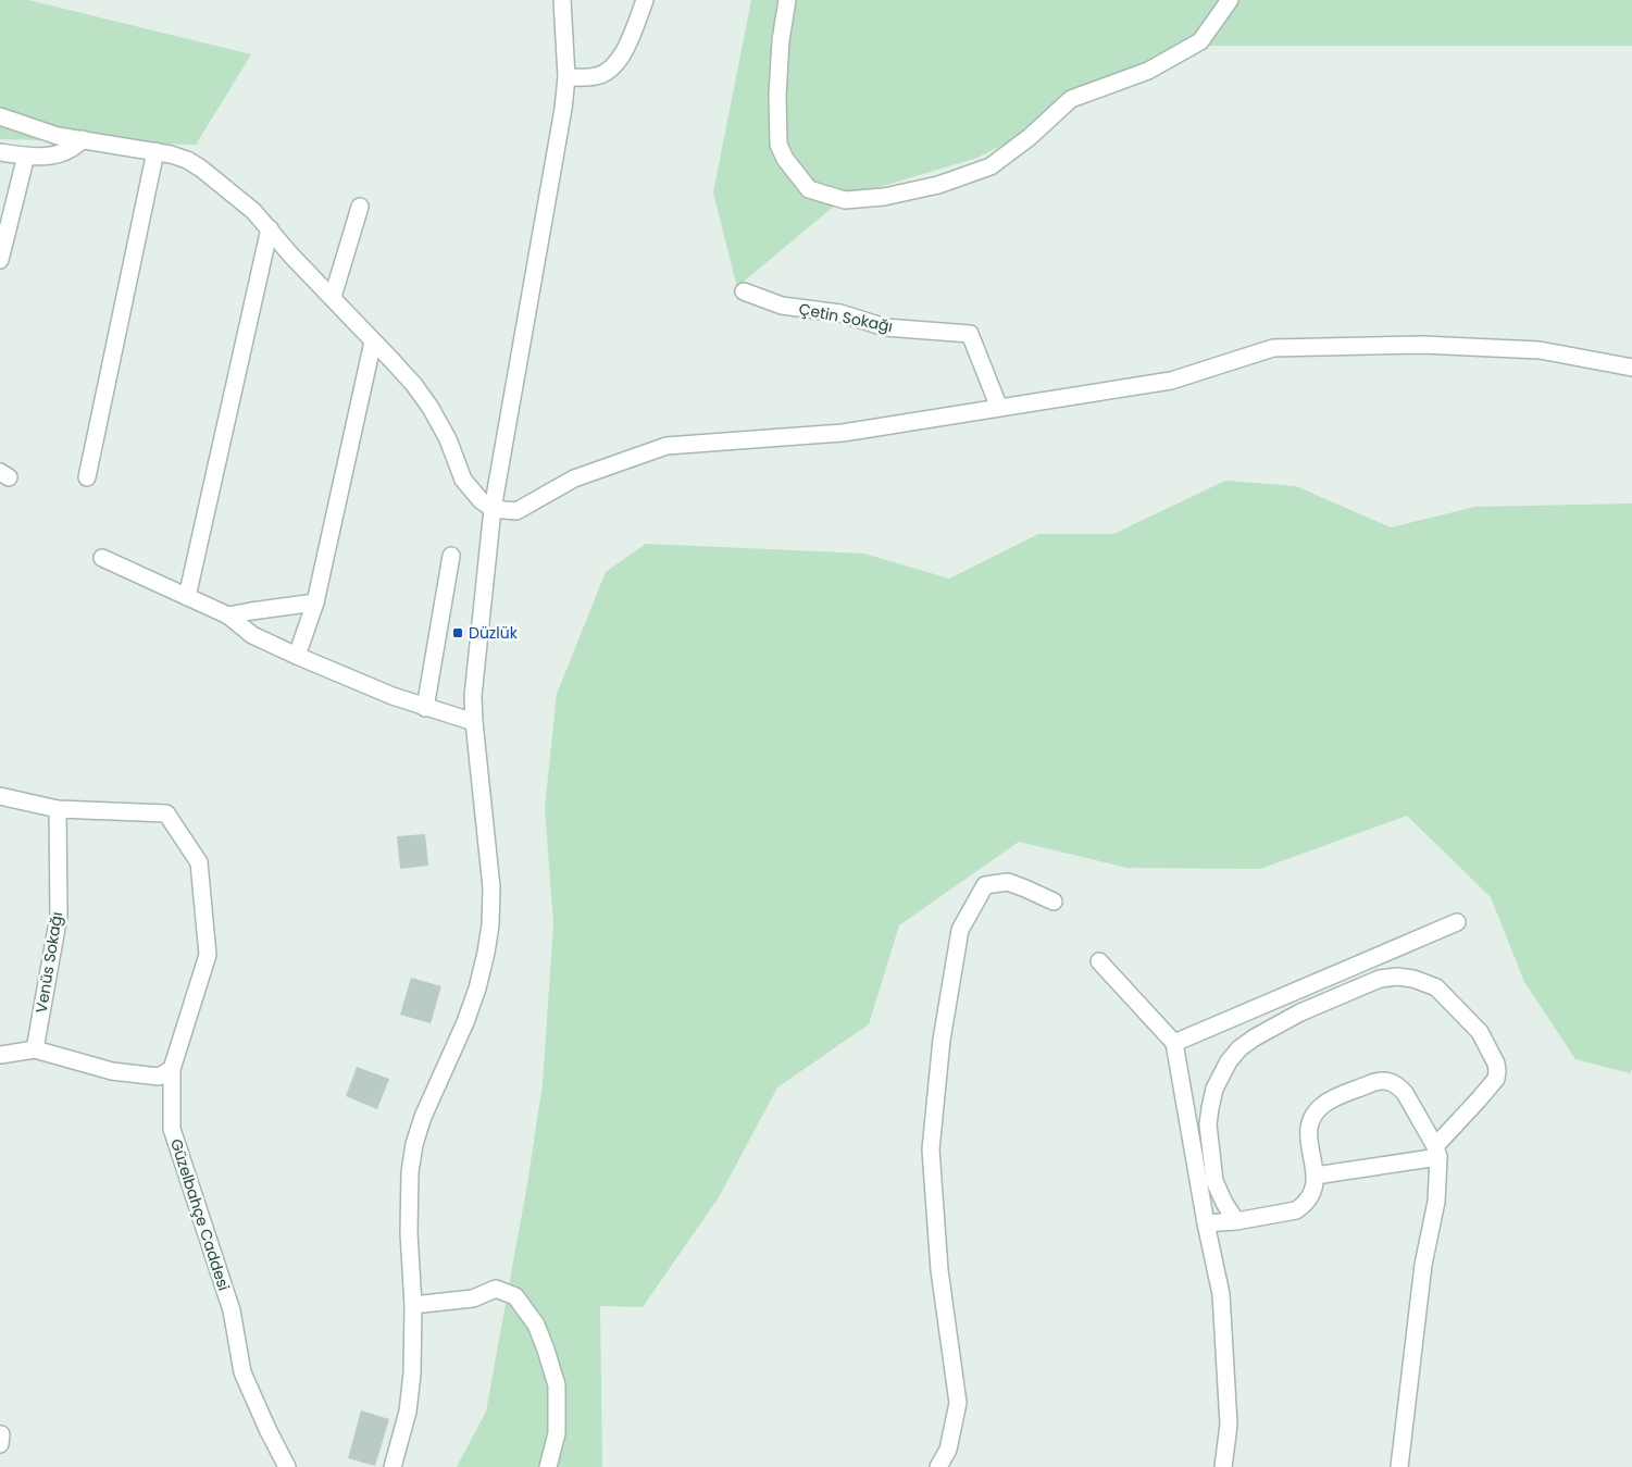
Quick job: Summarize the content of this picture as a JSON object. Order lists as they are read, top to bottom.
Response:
{
  "streets": {
    "street": ["Çetin Sokağı", "Venüs Sokağı", "Güzelbahçe Caddesi"]
  },
  "crossings": [
    ["Venüs Sokağı", "Güzelbahçe Caddesi"]
  ],
  "places": {
    "transit": ["Düzlük"]
  }
}
